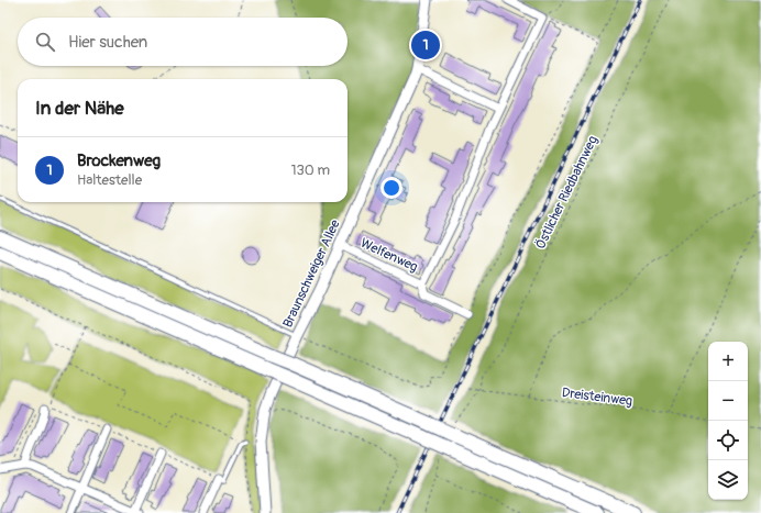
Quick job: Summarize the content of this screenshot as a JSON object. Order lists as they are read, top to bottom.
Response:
{
  "streets": {
    "street": ["Welfenweg", "Braunschweiger Allee"],
    "path": ["Östlicher Riedbahnweg", "Dreisteinweg"]
  },
  "crossings": [
    ["Östlicher Riedbahnweg", "Dreisteinweg"],
    ["Welfenweg", "Braunschweiger Allee"]
  ],
  "page": {
    "search": "Hier suchen",
    "pins": "1",
    "heading": "In der Nähe",
    "list": [
      {
        "mark": "1",
        "name": "Brockenweg",
        "note": "Haltestelle",
        "value": "130 m"
      }
    ],
    "map_buttons": ["+", "−"]
  }
}
